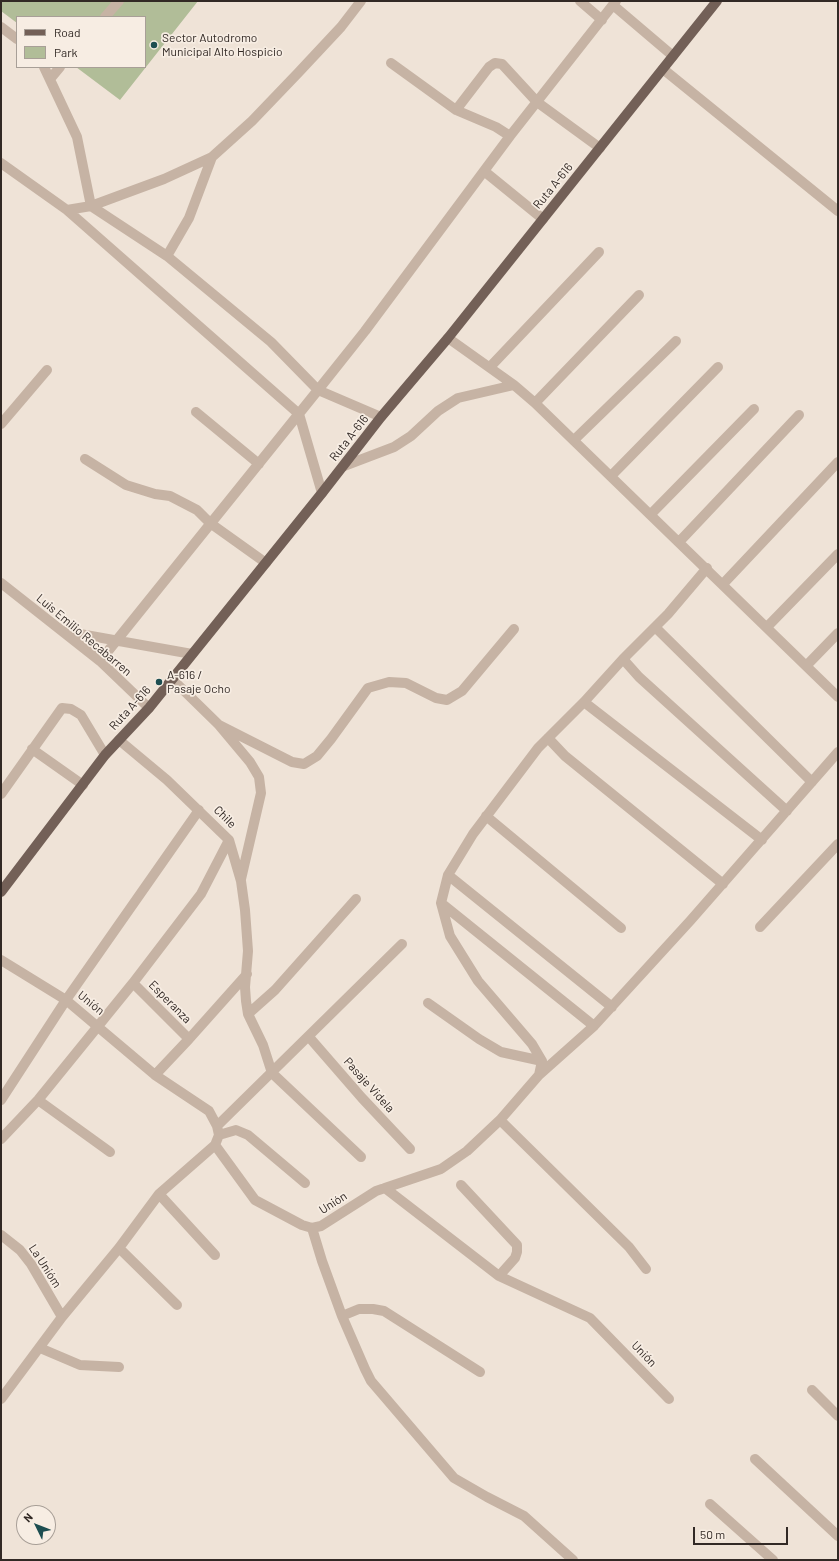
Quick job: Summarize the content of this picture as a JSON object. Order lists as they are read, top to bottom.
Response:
{
  "streets": {
    "main road": ["Ruta A-616"],
    "street": [
      "Luis Emilio Recabarren",
      "Chile",
      "Esperanza",
      "Unión",
      "Pasaje Videla",
      "La Unióm"
    ]
  },
  "crossings": [
    ["Ruta A-616", "Luis Emilio Recabarren"],
    ["Ruta A-616", "Chile"]
  ],
  "places": ["Sector Autodromo Municipal Alto Hospicio", "A-616 / Pasaje Ocho"],
  "legend": ["Road", "Park"],
  "scale_bar": "50 m",
  "north": "top left"
}
